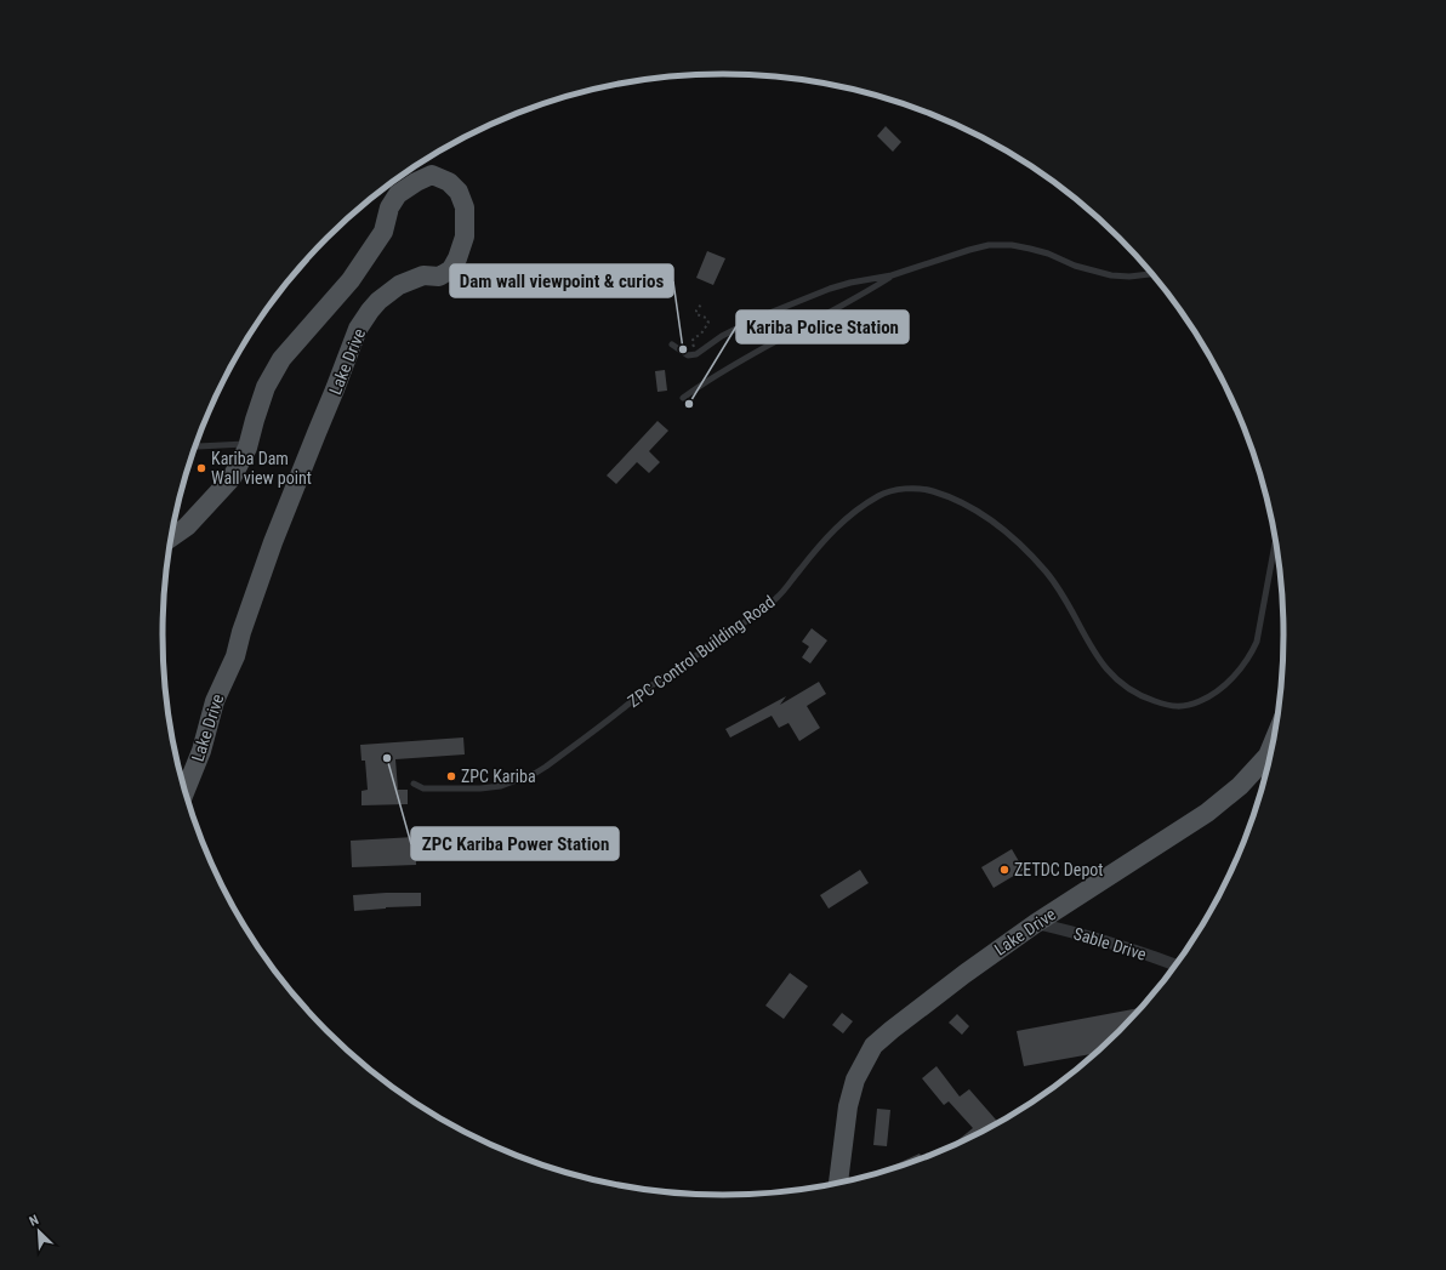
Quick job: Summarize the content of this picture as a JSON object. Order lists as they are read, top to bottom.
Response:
{
  "streets": {
    "main road": ["Lake Drive"],
    "street": ["Sable Drive"],
    "lane": ["ZPC Control Building Road"]
  },
  "crossings": [
    ["Lake Drive", "Sable Drive"]
  ],
  "places": [
    "Dam wall viewpoint & curios",
    "Kariba Police Station",
    "Kariba Dam Wall view point",
    "ZPC Kariba Power Station",
    "ZPC Kariba",
    "ZETDC Depot"
  ],
  "north": "top left"
}
